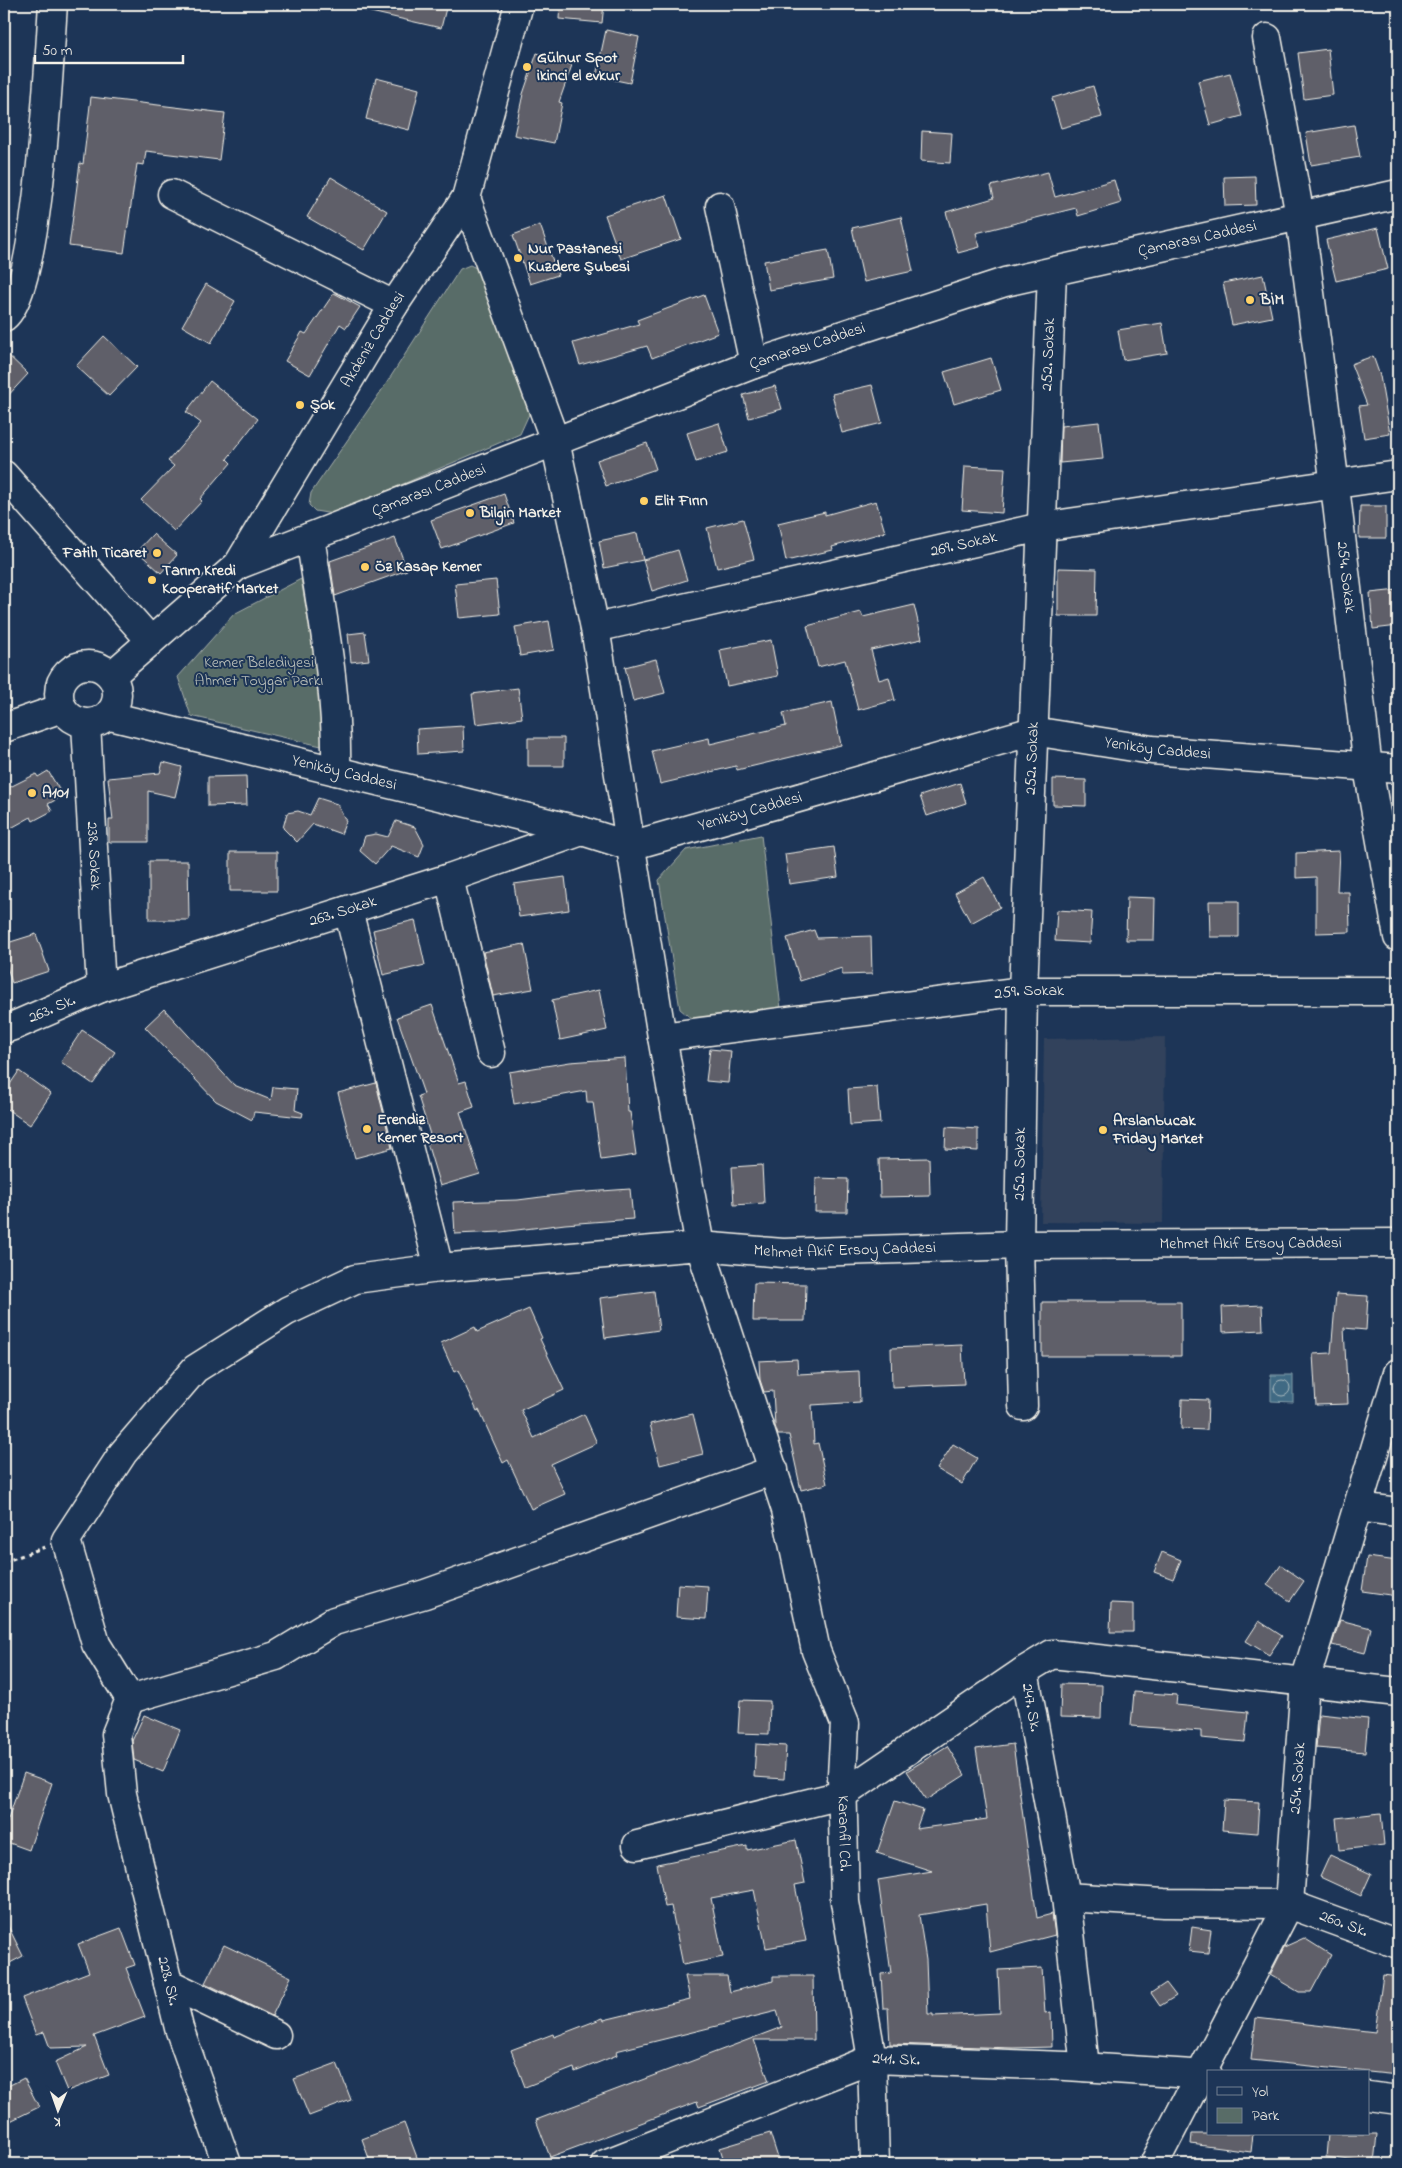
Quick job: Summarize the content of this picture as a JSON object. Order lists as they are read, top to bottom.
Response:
{
  "streets": {
    "street": [
      "Çamarası Caddesi",
      "Akdeniz Caddesi",
      "252. Sokak",
      "269. Sokak",
      "254. Sokak",
      "Yeniköy Caddesi",
      "238. Sokak",
      "263. Sokak",
      "259. Sokak",
      "263. Sk.",
      "Mehmet Akif Ersoy Caddesi",
      "247. Sk.",
      "Karanfil Cd.",
      "260. Sk.",
      "228. Sk.",
      "241. Sk."
    ]
  },
  "crossings": [
    ["Çamarası Caddesi", "Akdeniz Caddesi"],
    ["Çamarası Caddesi", "252. Sokak"],
    ["Çamarası Caddesi", "254. Sokak"],
    ["Akdeniz Caddesi", "Yeniköy Caddesi"],
    ["Akdeniz Caddesi", "238. Sokak"],
    ["252. Sokak", "269. Sokak"],
    ["252. Sokak", "Yeniköy Caddesi"],
    ["252. Sokak", "259. Sokak"],
    ["252. Sokak", "Mehmet Akif Ersoy Caddesi"],
    ["269. Sokak", "254. Sokak"],
    ["254. Sokak", "Yeniköy Caddesi"],
    ["254. Sokak", "247. Sk."],
    ["254. Sokak", "260. Sk."],
    ["254. Sokak", "241. Sk."],
    ["Yeniköy Caddesi", "238. Sokak"],
    ["Yeniköy Caddesi", "263. Sokak"],
    ["238. Sokak", "263. Sokak"],
    ["238. Sokak", "263. Sk."],
    ["263. Sokak", "263. Sk."],
    ["Mehmet Akif Ersoy Caddesi", "Karanfil Cd."],
    ["247. Sk.", "241. Sk."],
    ["Karanfil Cd.", "241. Sk."]
  ],
  "parks": ["Kemer Belediyesi Ahmet Toygar Parkı"],
  "places": [
    "Gülnur Spot ikinci el evkur",
    "Nur Pastanesi Kuzdere Şubesi",
    "BİM",
    "Şok",
    "Elit Fırın",
    "Bilgin Market",
    "Fatih Ticaret",
    "Öz Kasap Kemer",
    "Tarım Kredi Kooperatif Market",
    "A101",
    "Erendiz Kemer Resort",
    "Arslanbucak Friday Market"
  ],
  "legend": ["Yol", "Park"],
  "scale_bar": "50 m",
  "north": "bottom"
}
